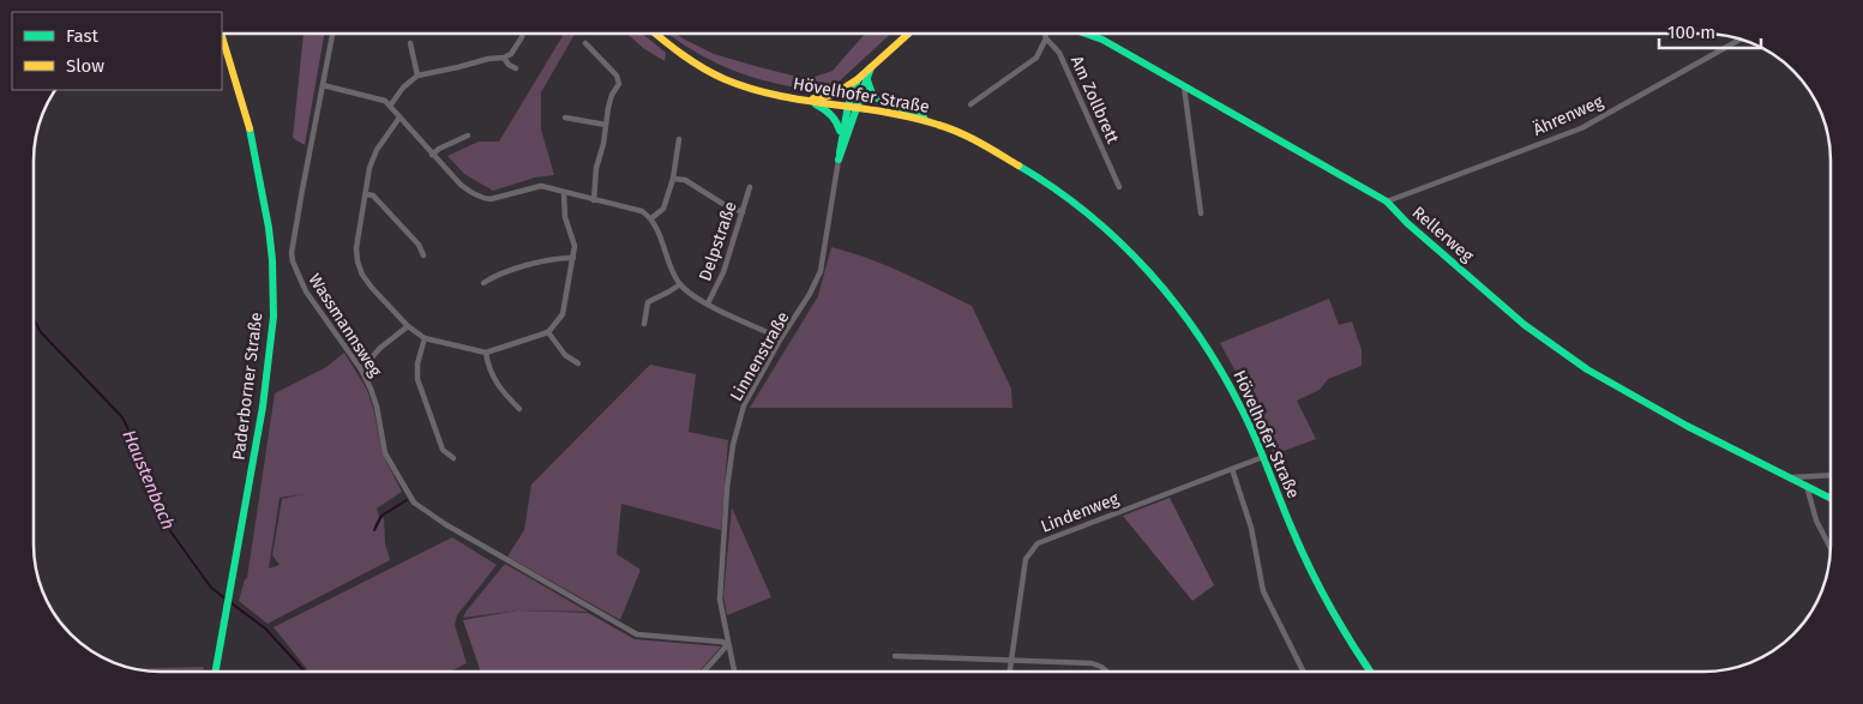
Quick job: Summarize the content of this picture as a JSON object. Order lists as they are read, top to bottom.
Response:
{
  "streets": {
    "main road": ["Hövelhofer Straße", "Rellerweg", "Paderborner Straße"],
    "street": [
      "Am Zollbrett",
      "Ährenweg",
      "Delpstraße",
      "Wassmannsweg",
      "Linnenstraße",
      "Lindenweg"
    ]
  },
  "crossings": [
    ["Hövelhofer Straße", "Lindenweg"],
    ["Ährenweg", "Rellerweg"],
    ["Wassmannsweg", "Linnenstraße"]
  ],
  "water": ["Haustenbach"],
  "legend": ["Fast", "Slow"],
  "scale_bar": "100 m"
}
